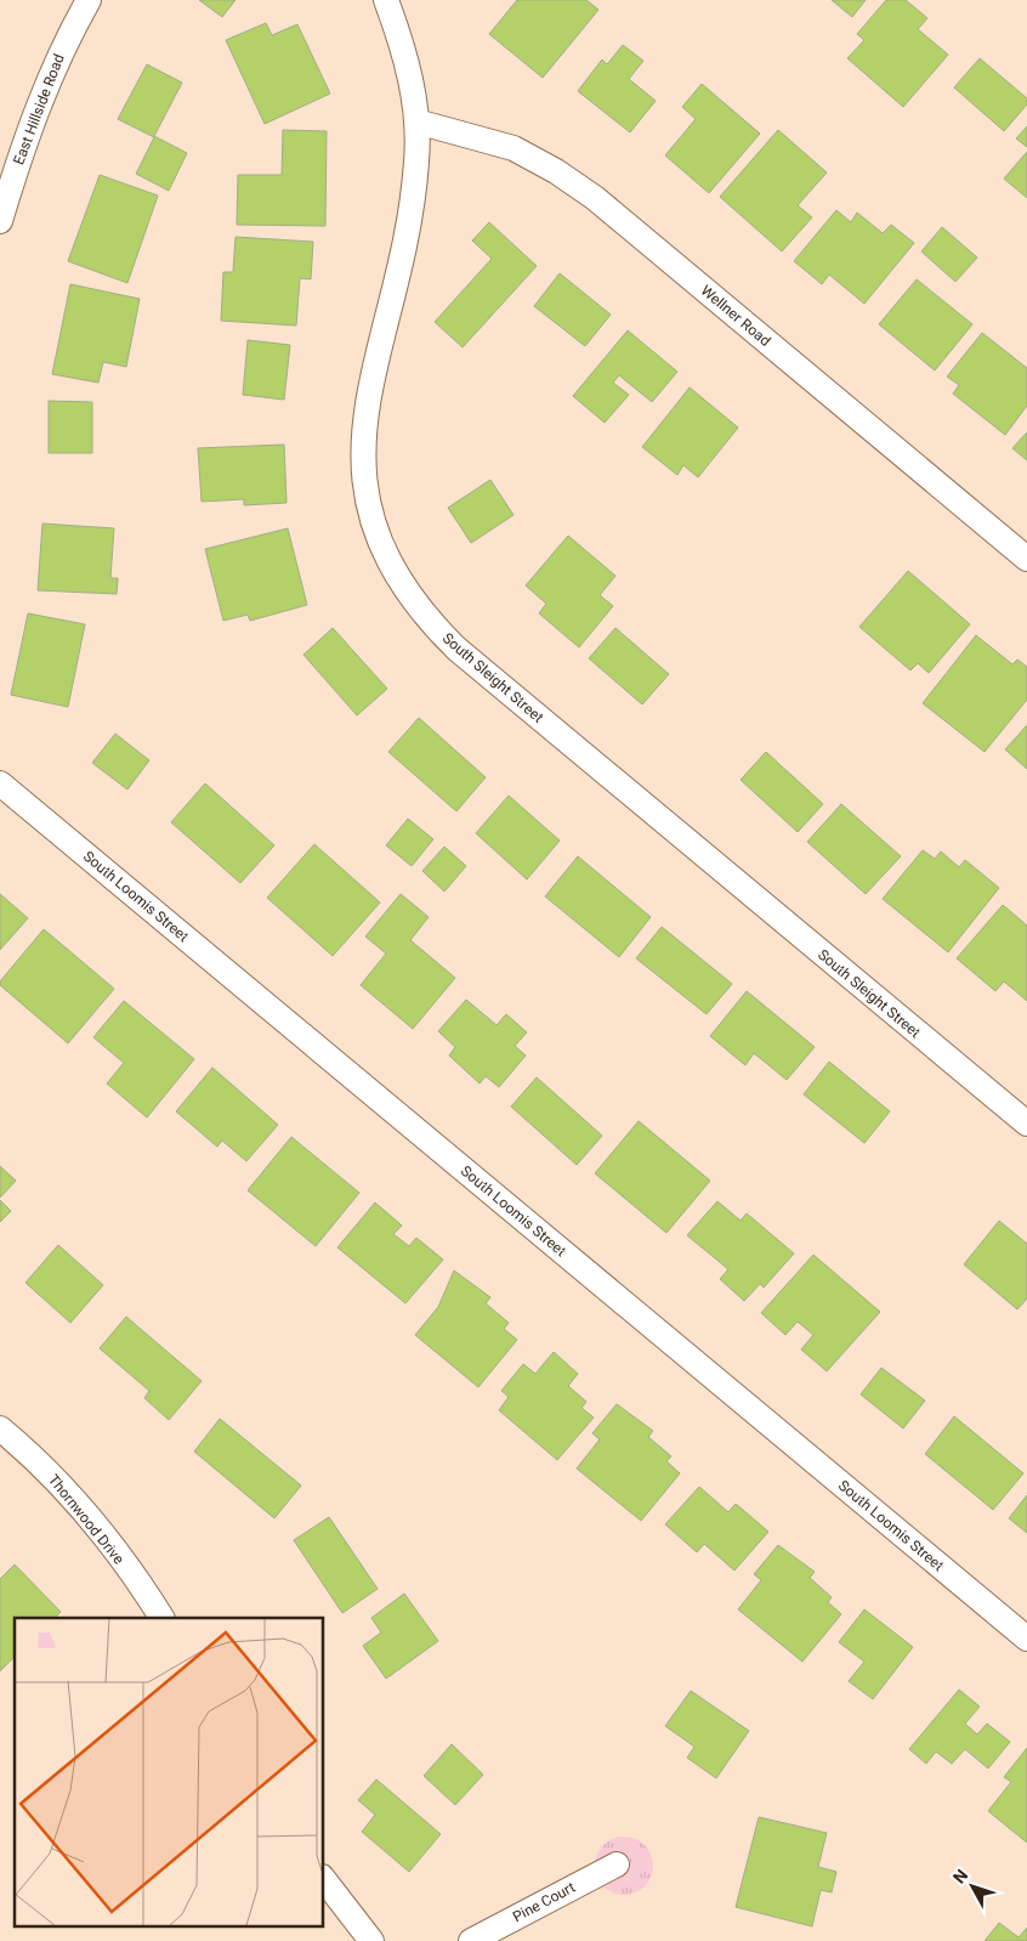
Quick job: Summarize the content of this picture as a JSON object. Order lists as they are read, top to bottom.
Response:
{
  "streets": {
    "street": [
      "East Hillside Road",
      "Wellner Road",
      "South Sleight Street",
      "South Loomis Street",
      "Thornwood Drive",
      "Pine Court"
    ]
  },
  "crossings": [
    ["Wellner Road", "South Sleight Street"]
  ],
  "north": "top left"
}
